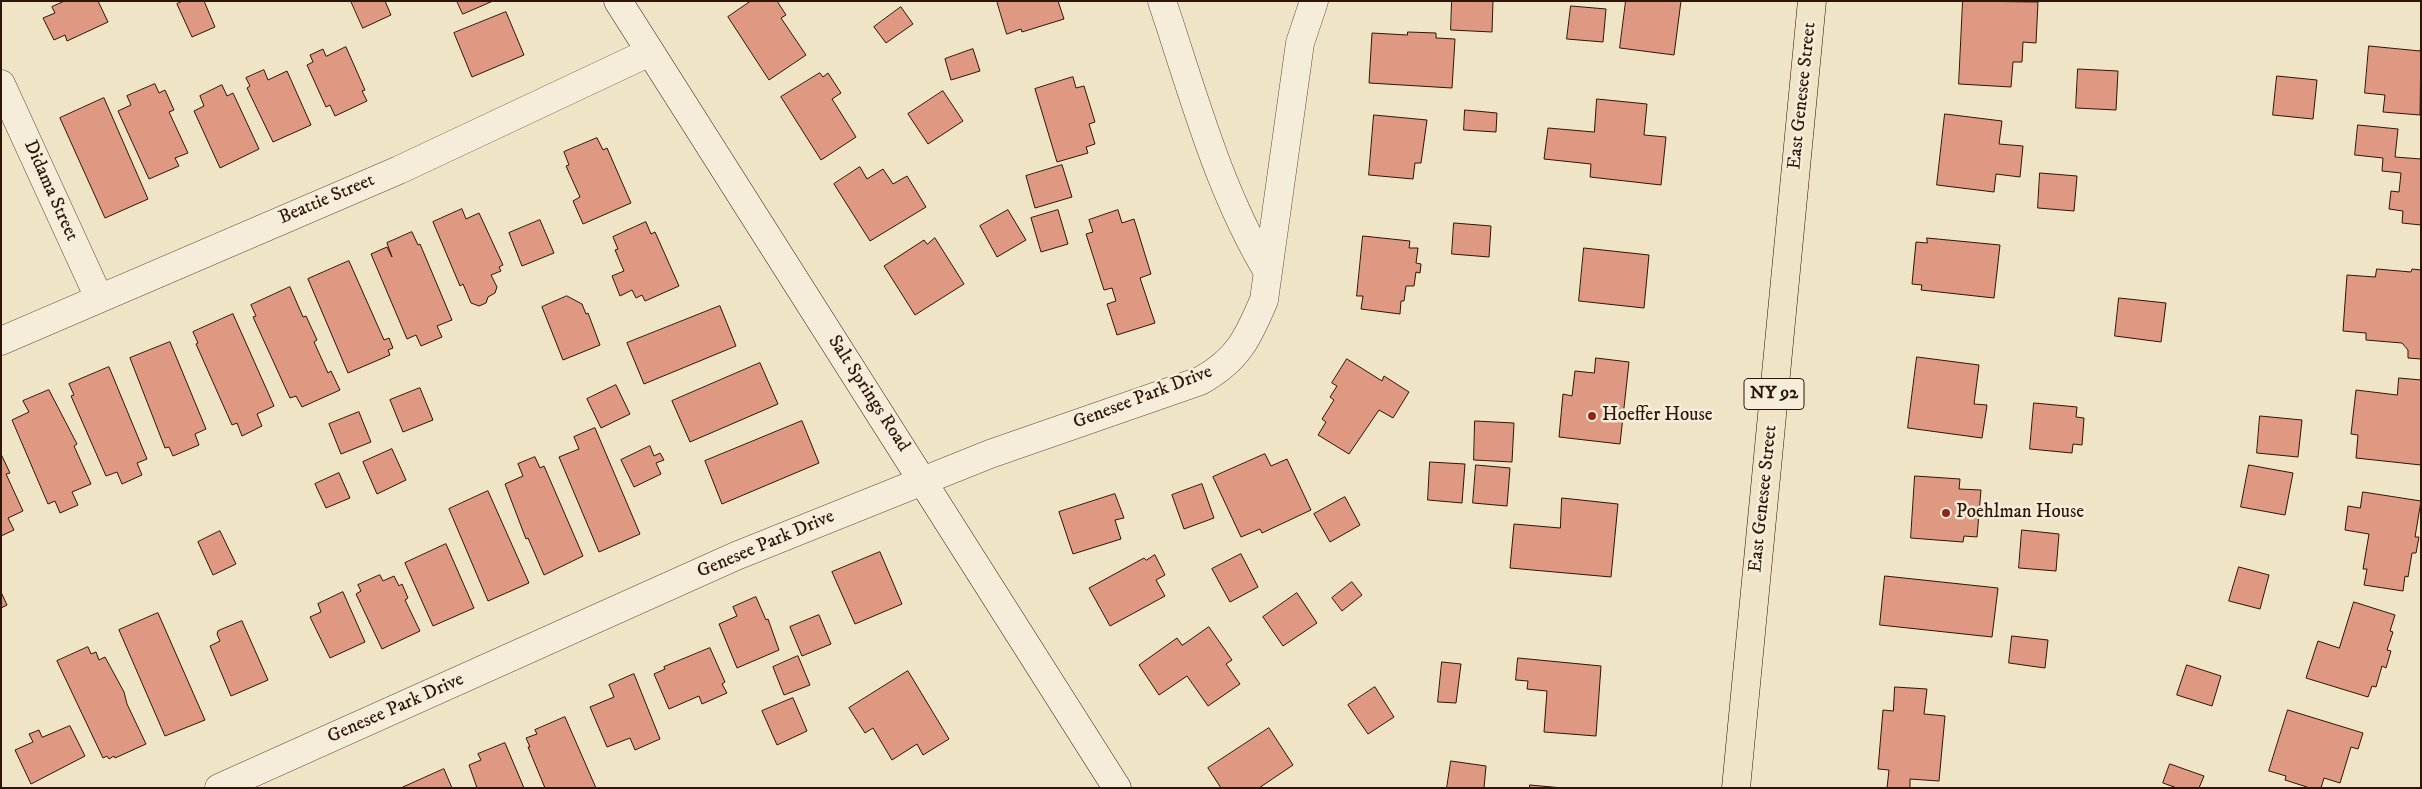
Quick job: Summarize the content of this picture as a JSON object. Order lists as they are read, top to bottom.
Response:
{
  "streets": {
    "main road": ["East Genesee Street", "NY 92"],
    "street": [
      "Didama Street",
      "Beattie Street",
      "Salt Springs Road",
      "Genesee Park Drive"
    ]
  },
  "crossings": [
    ["Didama Street", "Beattie Street"],
    ["Beattie Street", "Salt Springs Road"],
    ["Salt Springs Road", "Genesee Park Drive"]
  ],
  "places": ["Hoeffer House", "Poehlman House"]
}
